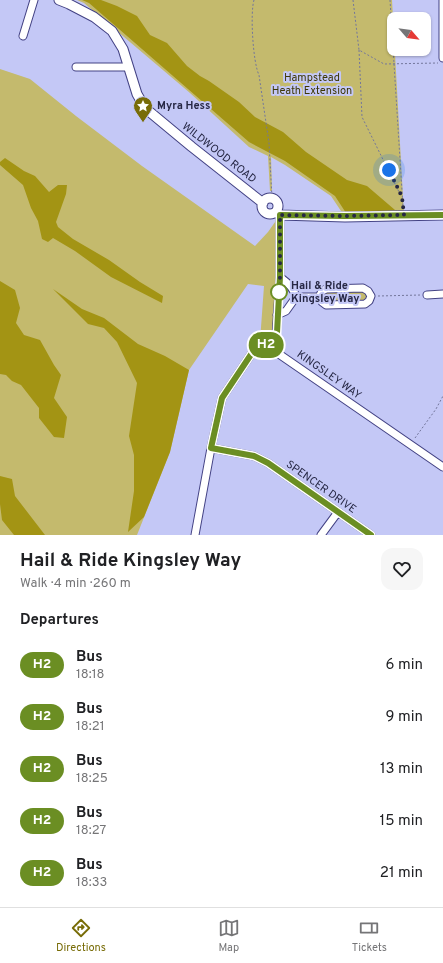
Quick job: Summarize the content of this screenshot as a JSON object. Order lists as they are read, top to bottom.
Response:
{
  "streets": {
    "street": ["WILDWOOD ROAD", "KINGSLEY WAY", "SPENCER DRIVE"]
  },
  "crossings": [
    ["KINGSLEY WAY", "SPENCER DRIVE"]
  ],
  "parks": ["Hampstead Heath Extension"],
  "places": {
    "place": ["Myra Hess"],
    "other": ["Hail & Ride Kingsley Way"]
  },
  "lines": ["bus line H2"],
  "north": "bottom right",
  "page": {
    "on_map": "H2",
    "heading": [
      ["Hail & Ride Kingsley Way", "Walk · 4 min · 260 m"],
      "Departures"
    ],
    "list": [
      {
        "mark": "H2",
        "name": "Bus",
        "note": "18:18",
        "value": "6 min"
      },
      {
        "mark": "H2",
        "name": "Bus",
        "note": "18:21",
        "value": "9 min"
      },
      {
        "mark": "H2",
        "name": "Bus",
        "note": "18:25",
        "value": "13 min"
      },
      {
        "mark": "H2",
        "name": "Bus",
        "note": "18:27",
        "value": "15 min"
      },
      {
        "mark": "H2",
        "name": "Bus",
        "note": "18:33",
        "value": "21 min"
      }
    ],
    "tabs": ["Directions", "Map", "Tickets"]
  }
}
